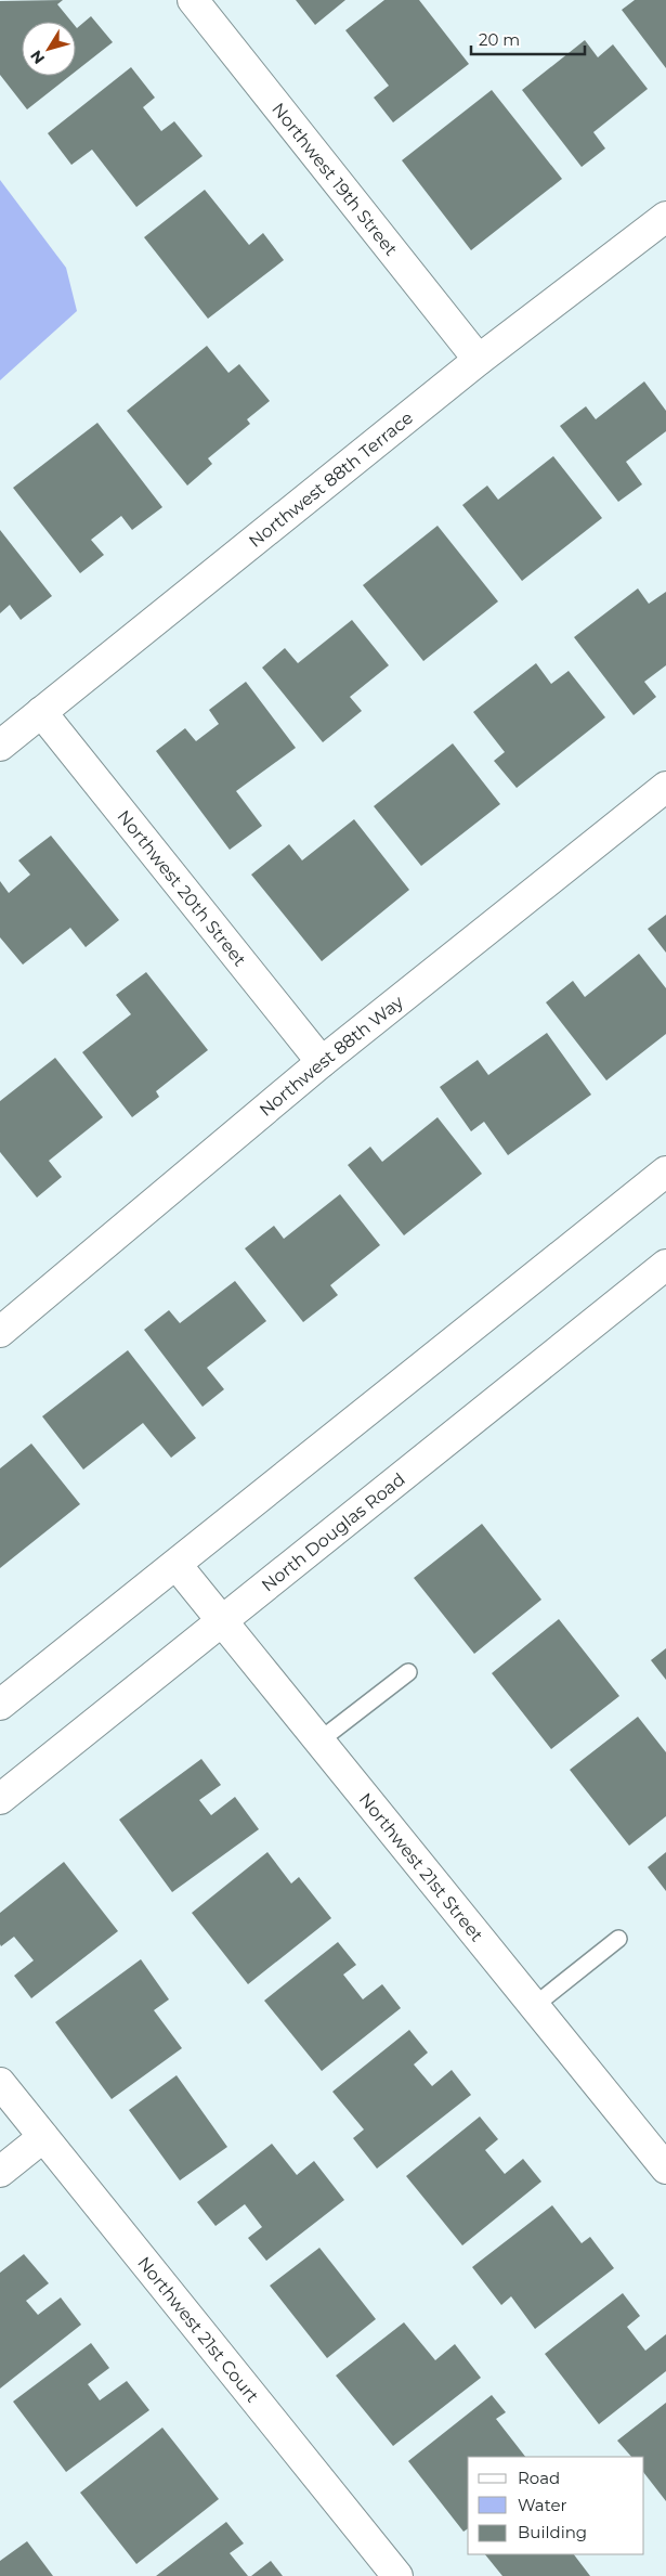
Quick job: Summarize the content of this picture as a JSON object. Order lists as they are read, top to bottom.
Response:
{
  "streets": {
    "street": [
      "Northwest 19th Street",
      "Northwest 88th Terrace",
      "Northwest 20th Street",
      "Northwest 88th Way",
      "North Douglas Road",
      "Northwest 21st Street",
      "Northwest 21st Court"
    ]
  },
  "crossings": [
    ["Northwest 19th Street", "Northwest 88th Terrace"],
    ["Northwest 88th Terrace", "Northwest 20th Street"],
    ["Northwest 20th Street", "Northwest 88th Way"],
    ["North Douglas Road", "Northwest 21st Street"]
  ],
  "legend": ["Road", "Water", "Building"],
  "scale_bar": "20 m",
  "north": "bottom left"
}
